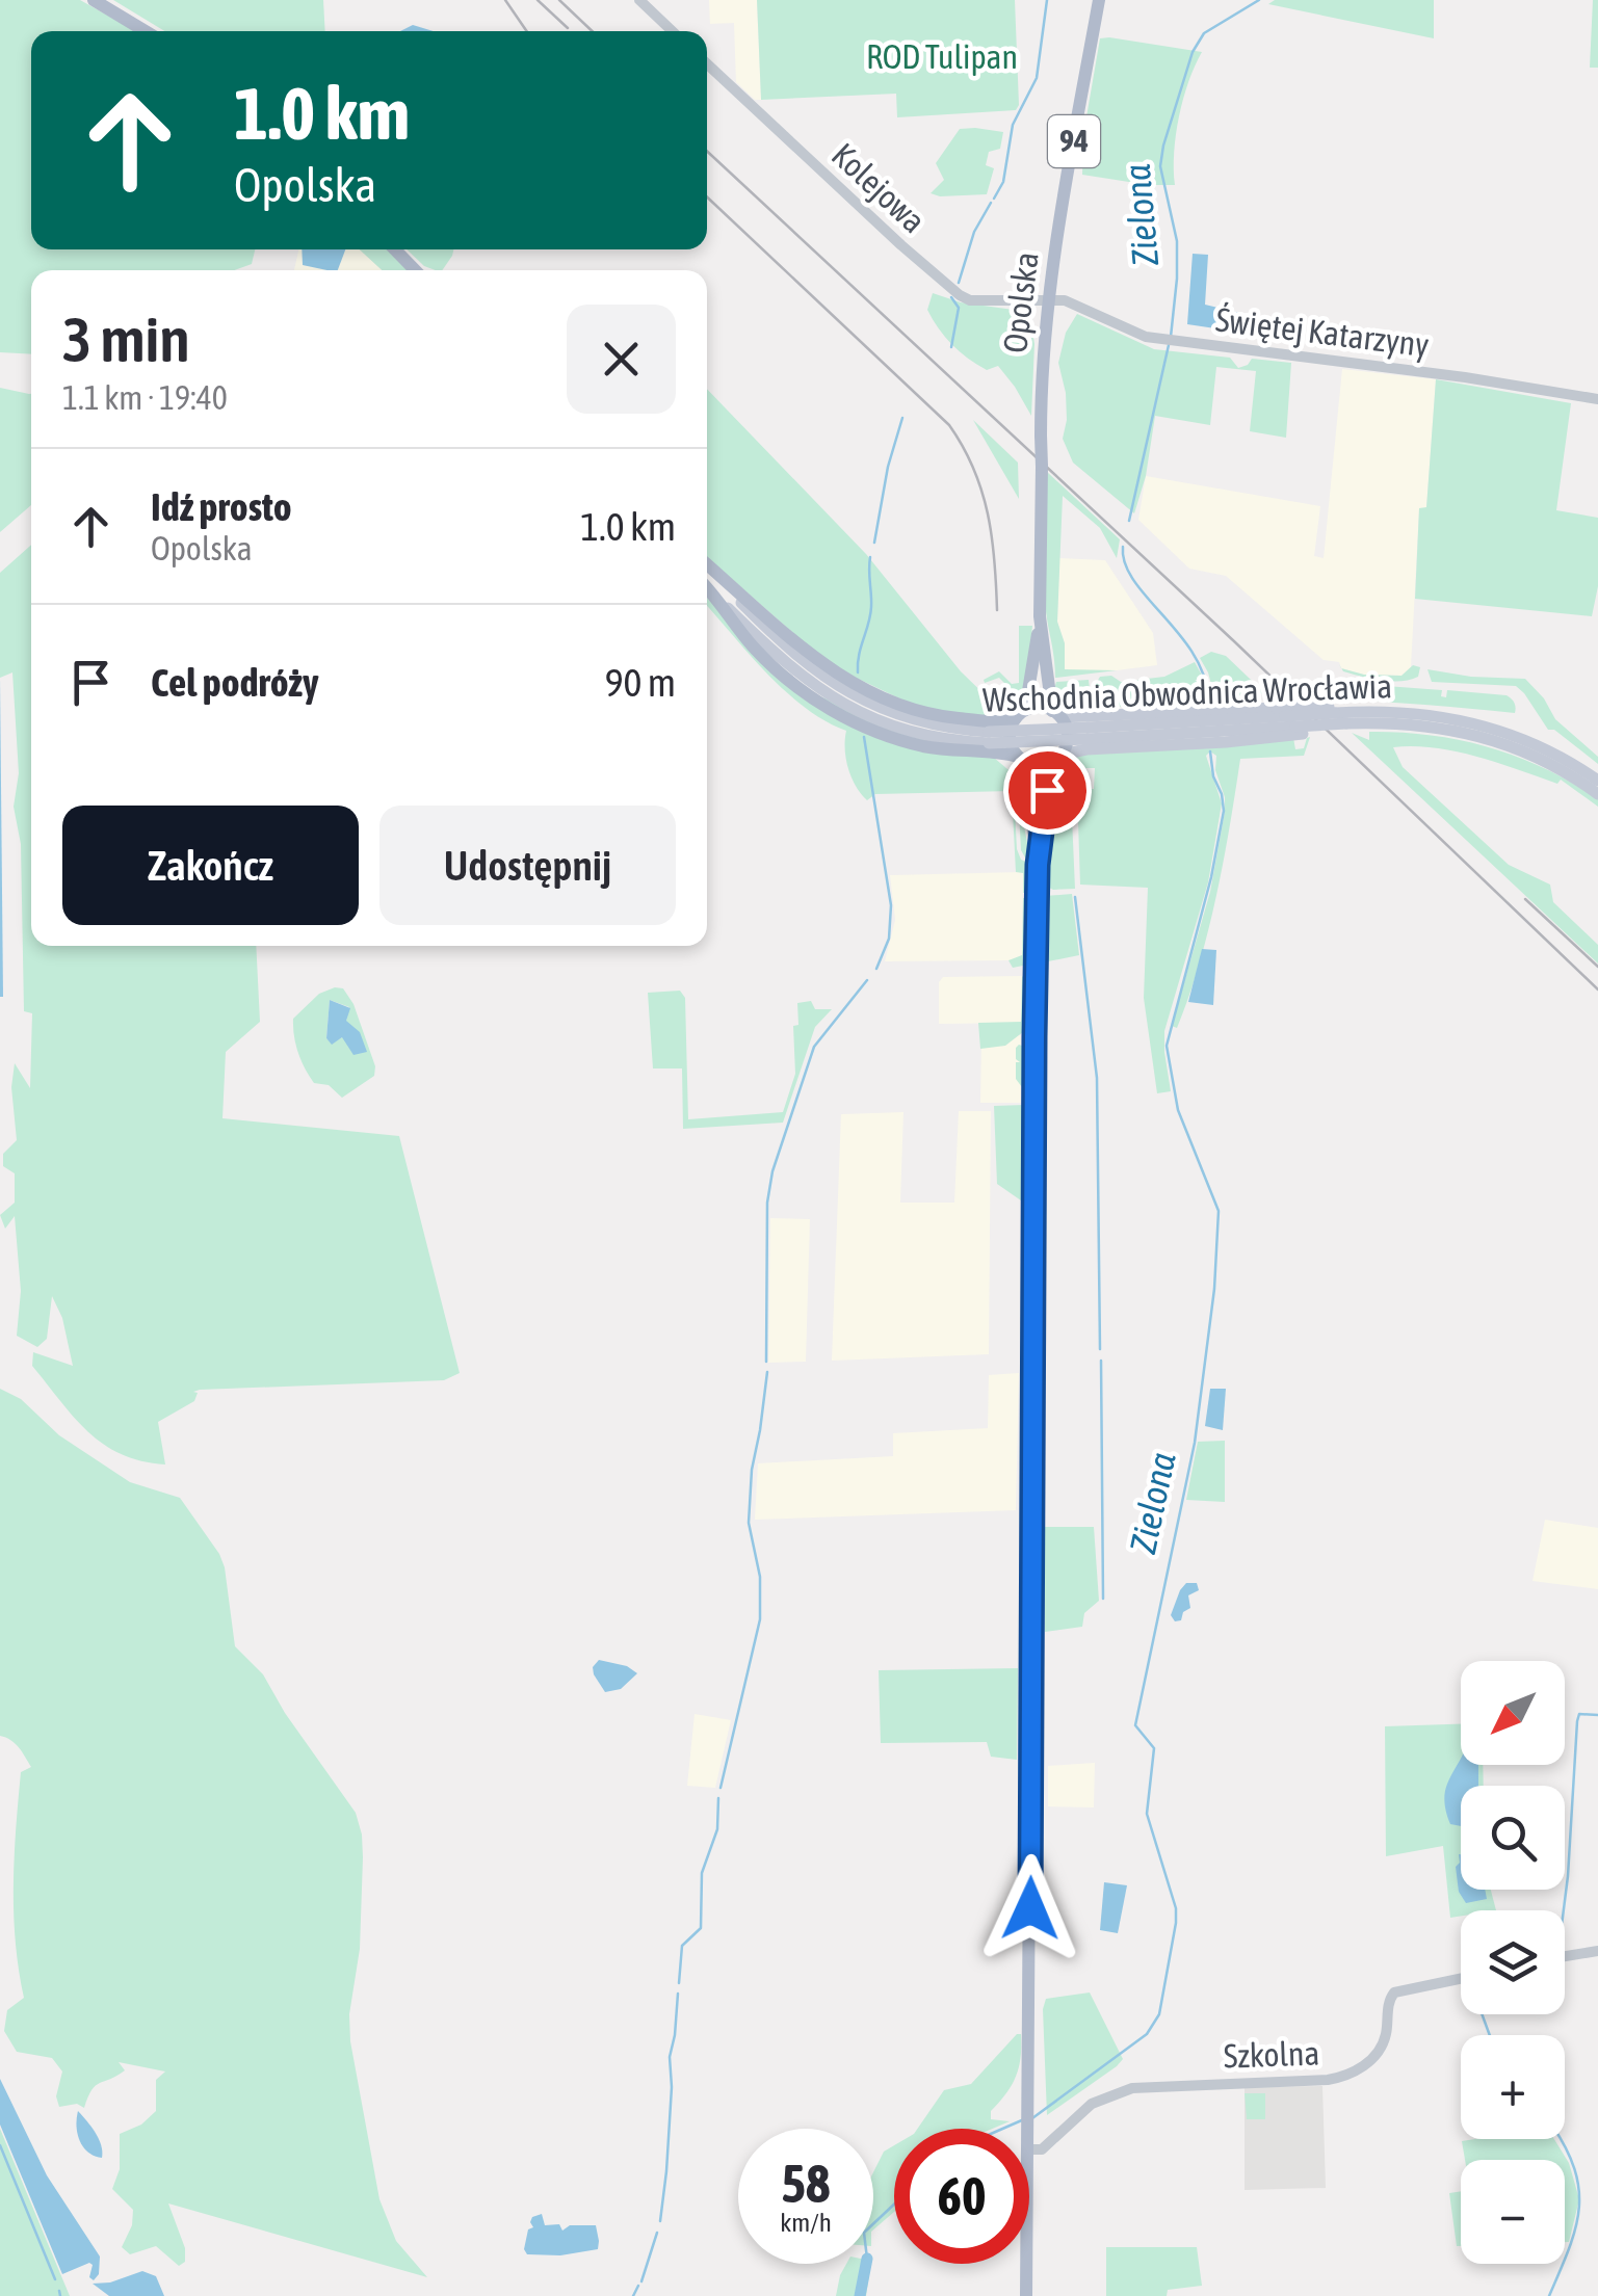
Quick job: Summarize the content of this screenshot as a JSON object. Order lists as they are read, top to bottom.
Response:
{
  "streets": {
    "main road": ["94", "Opolska", "Wschodnia Obwodnica Wrocławia"],
    "street": ["Kolejowa", "Świętej Katarzyny", "Szkolna"]
  },
  "crossings": [
    ["94", "Opolska"],
    ["Kolejowa", "Opolska"],
    ["Kolejowa", "Świętej Katarzyny"],
    ["Opolska", "Świętej Katarzyny"]
  ],
  "water": ["Zielona"],
  "parks": ["ROD Tulipan"],
  "north": "bottom left",
  "page": {
    "turn": ["1.0 km", "Opolska"],
    "heading": ["3 min", "1.1 km · 19:40"],
    "list": [
      {
        "name": "Idź prosto",
        "note": "Opolska",
        "value": "1.0 km"
      },
      {
        "name": "Cel podróży",
        "value": "90 m"
      }
    ],
    "buttons": ["Zakończ", "Udostępnij"],
    "map_buttons": ["+", "−"],
    "speed": "58 km/h",
    "limit": "60"
  }
}
